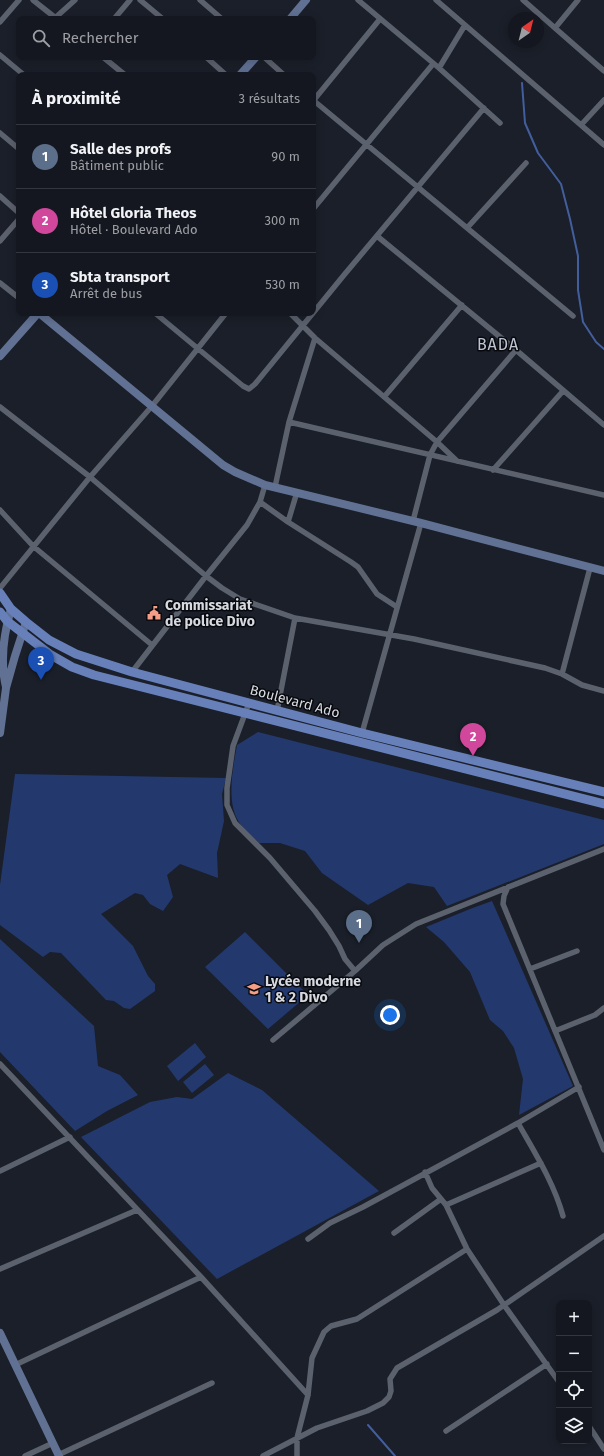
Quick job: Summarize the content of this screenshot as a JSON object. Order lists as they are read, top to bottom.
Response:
{
  "streets": {
    "main road": ["Boulevard Ado"]
  },
  "districts": ["BADA"],
  "places": {
    "public building": ["Commissariat de police Divo"],
    "school or university": ["Lycée moderne 1 & 2 Divo"]
  },
  "north": "top right",
  "page": {
    "search": "Rechercher",
    "heading": ["À proximité", "3 résultats"],
    "list": [
      {
        "mark": "1",
        "name": "Salle des profs",
        "note": "Bâtiment public",
        "value": "90 m"
      },
      {
        "mark": "2",
        "name": "Hôtel Gloria Theos",
        "note": "Hôtel · Boulevard Ado",
        "value": "300 m"
      },
      {
        "mark": "3",
        "name": "Sbta transport",
        "note": "Arrêt de bus",
        "value": "530 m"
      }
    ],
    "pins": ["3", "2", "1"],
    "map_buttons": ["+", "−"]
  }
}
